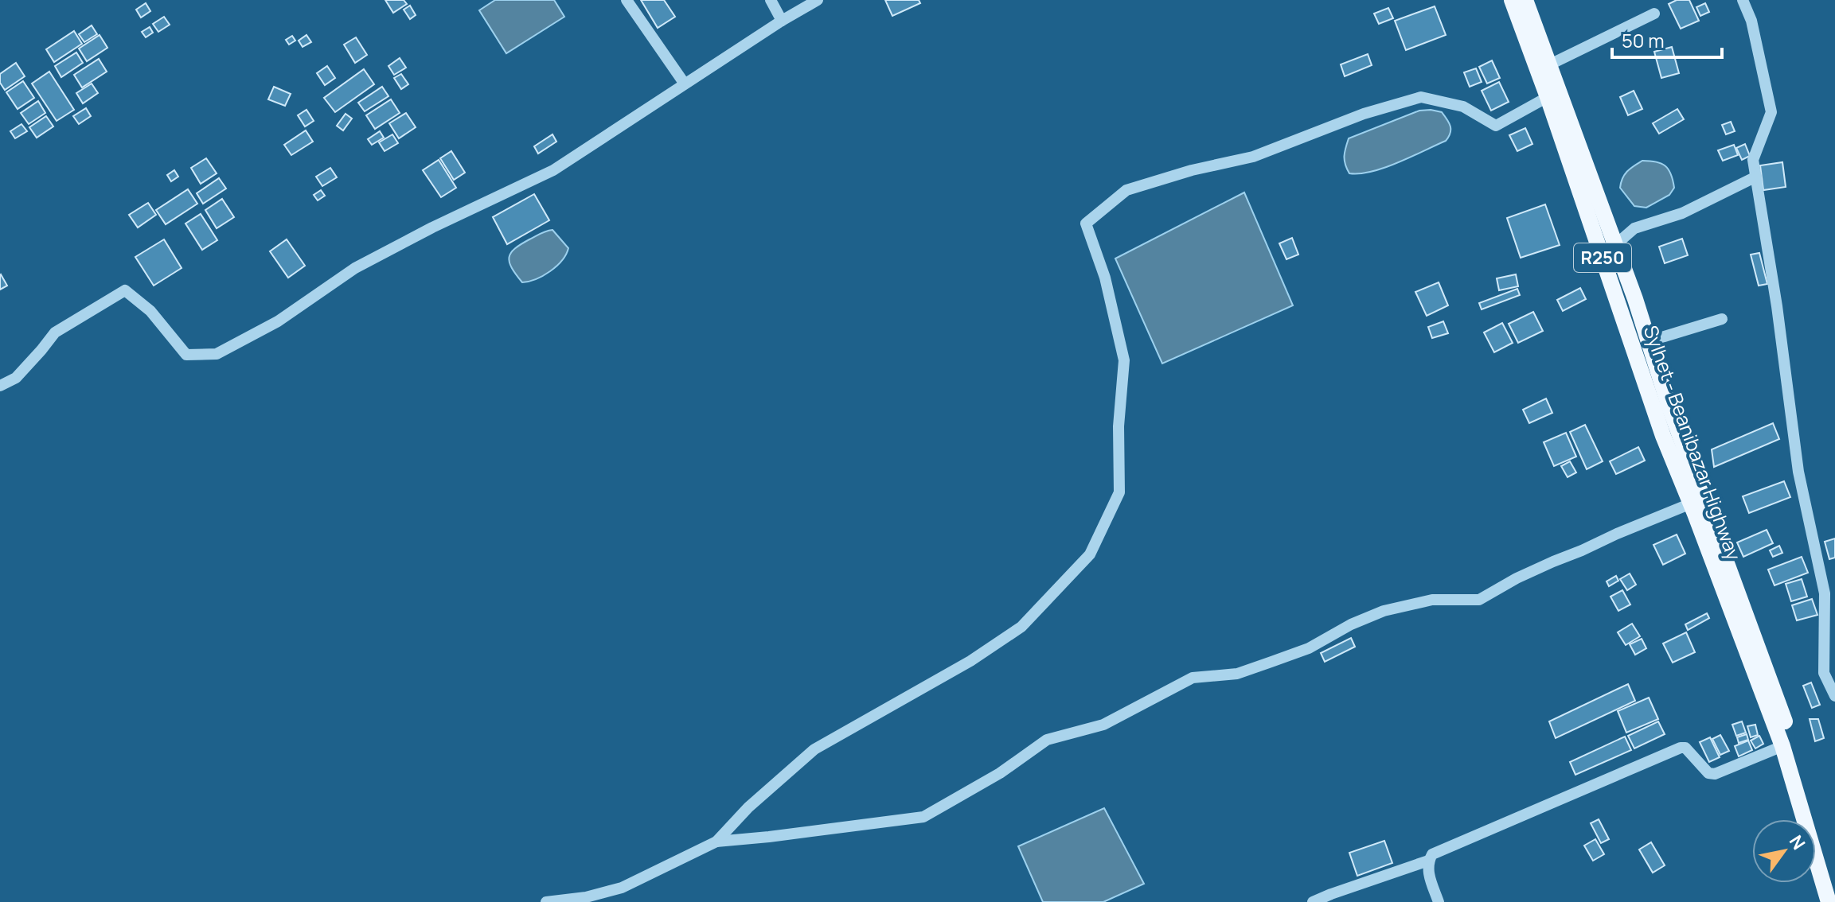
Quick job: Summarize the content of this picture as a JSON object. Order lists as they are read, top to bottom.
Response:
{
  "streets": {
    "main road": ["R250", "Sylhet - Beanibazar Highway"]
  },
  "scale_bar": "50 m",
  "north": "top right"
}
